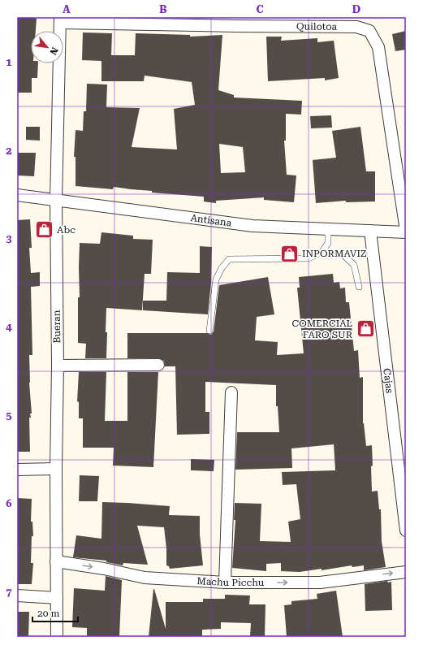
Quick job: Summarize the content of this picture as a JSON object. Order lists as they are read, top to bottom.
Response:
{
  "streets": {
    "street": [
      "Quilotoa",
      "Antisana",
      "Bueran",
      "Cajas",
      "Machu Picchu"
    ]
  },
  "crossings": [
    ["Quilotoa", "Antisana"],
    ["Quilotoa", "Bueran"],
    ["Antisana", "Bueran"],
    ["Antisana", "Cajas"],
    ["Bueran", "Machu Picchu"]
  ],
  "one_way": ["Machu Picchu"],
  "places": {
    "shop": ["Abc", "INPORMAVIZ", "COMERCIAL FARO SUR"]
  },
  "scale_bar": "20 m",
  "north": "bottom right",
  "grid": {
    "columns": [
      "A",
      "B",
      "C",
      "D"
    ],
    "rows": [
      "1",
      "2",
      "3",
      "4",
      "5",
      "6",
      "7"
    ]
  }
}
